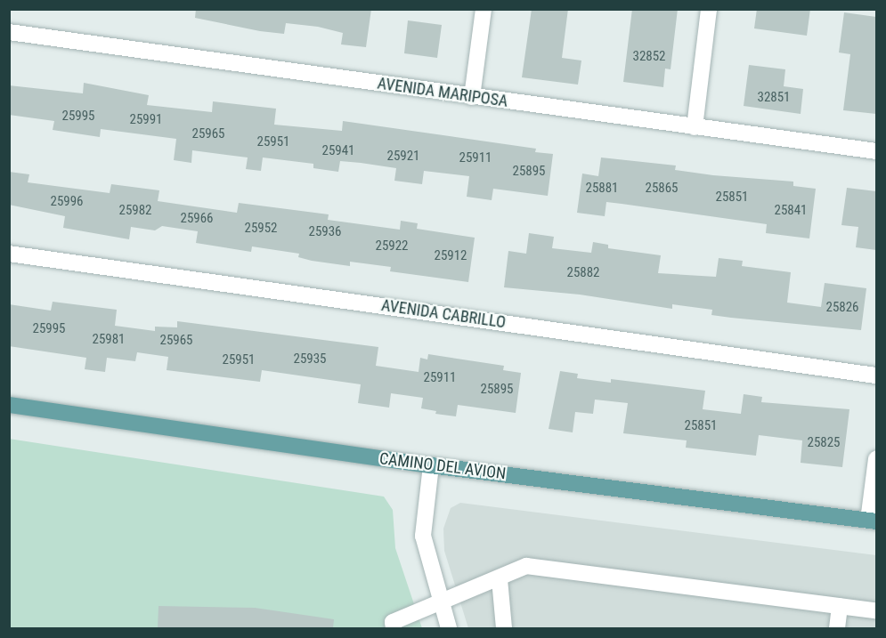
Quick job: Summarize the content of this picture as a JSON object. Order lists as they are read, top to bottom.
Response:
{
  "streets": {
    "main road": ["CAMINO DEL AVION"],
    "street": ["AVENIDA MARIPOSA", "AVENIDA CABRILLO"]
  },
  "house_numbers": [
    "32852",
    "32851",
    "25995",
    "25991",
    "25965",
    "25951",
    "25941",
    "25921",
    "25911",
    "25895",
    "25881",
    "25865",
    "25851",
    "25996",
    "25982",
    "25841",
    "25966",
    "25952",
    "25936",
    "25922",
    "25912",
    "25882",
    "25826",
    "25995",
    "25981",
    "25965",
    "25935",
    "25951",
    "25911",
    "25895",
    "25851",
    "25825"
  ]
}
